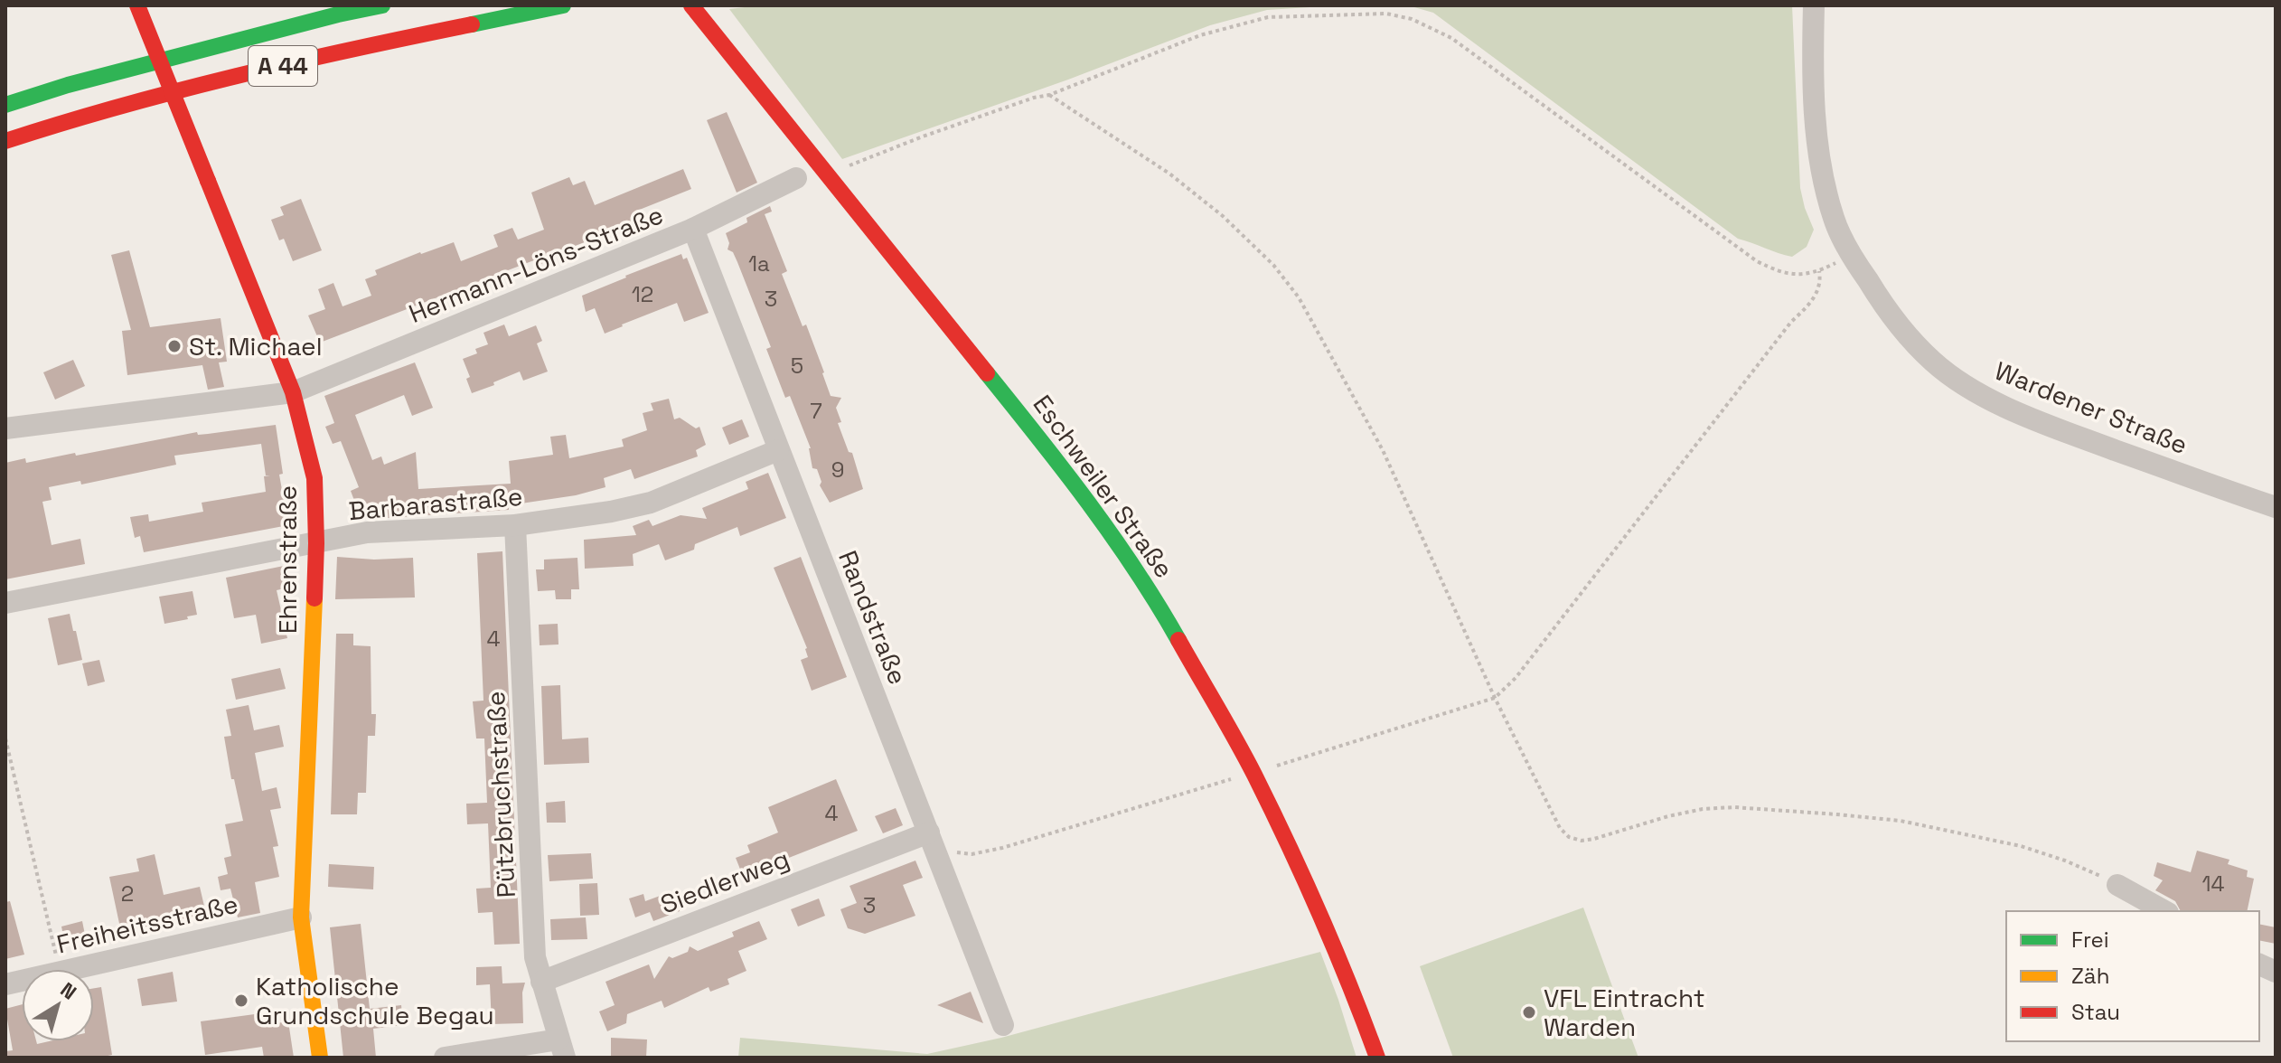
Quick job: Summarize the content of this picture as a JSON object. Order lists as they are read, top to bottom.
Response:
{
  "streets": {
    "main road": ["A 44", "Eschweiler Straße", "Ehrenstraße"],
    "street": [
      "Hermann-Löns-Straße",
      "Wardener Straße",
      "Barbarastraße",
      "Randstraße",
      "Pützbruchstraße",
      "Siedlerweg",
      "Freiheitsstraße"
    ]
  },
  "crossings": [
    ["Hermann-Löns-Straße", "Ehrenstraße"],
    ["Hermann-Löns-Straße", "Randstraße"],
    ["Barbarastraße", "Ehrenstraße"],
    ["Barbarastraße", "Randstraße"],
    ["Barbarastraße", "Pützbruchstraße"],
    ["Ehrenstraße", "Freiheitsstraße"],
    ["Randstraße", "Siedlerweg"],
    ["Pützbruchstraße", "Siedlerweg"]
  ],
  "places": ["St. Michael", "Katholische Grundschule Begau", "VFL Eintracht Warden"],
  "house_numbers": [
    "1a",
    "12",
    "3",
    "5",
    "7",
    "9",
    "4",
    "4",
    "14",
    "2",
    "3"
  ],
  "legend": ["Frei", "Zäh", "Stau"],
  "north": "top right"
}
